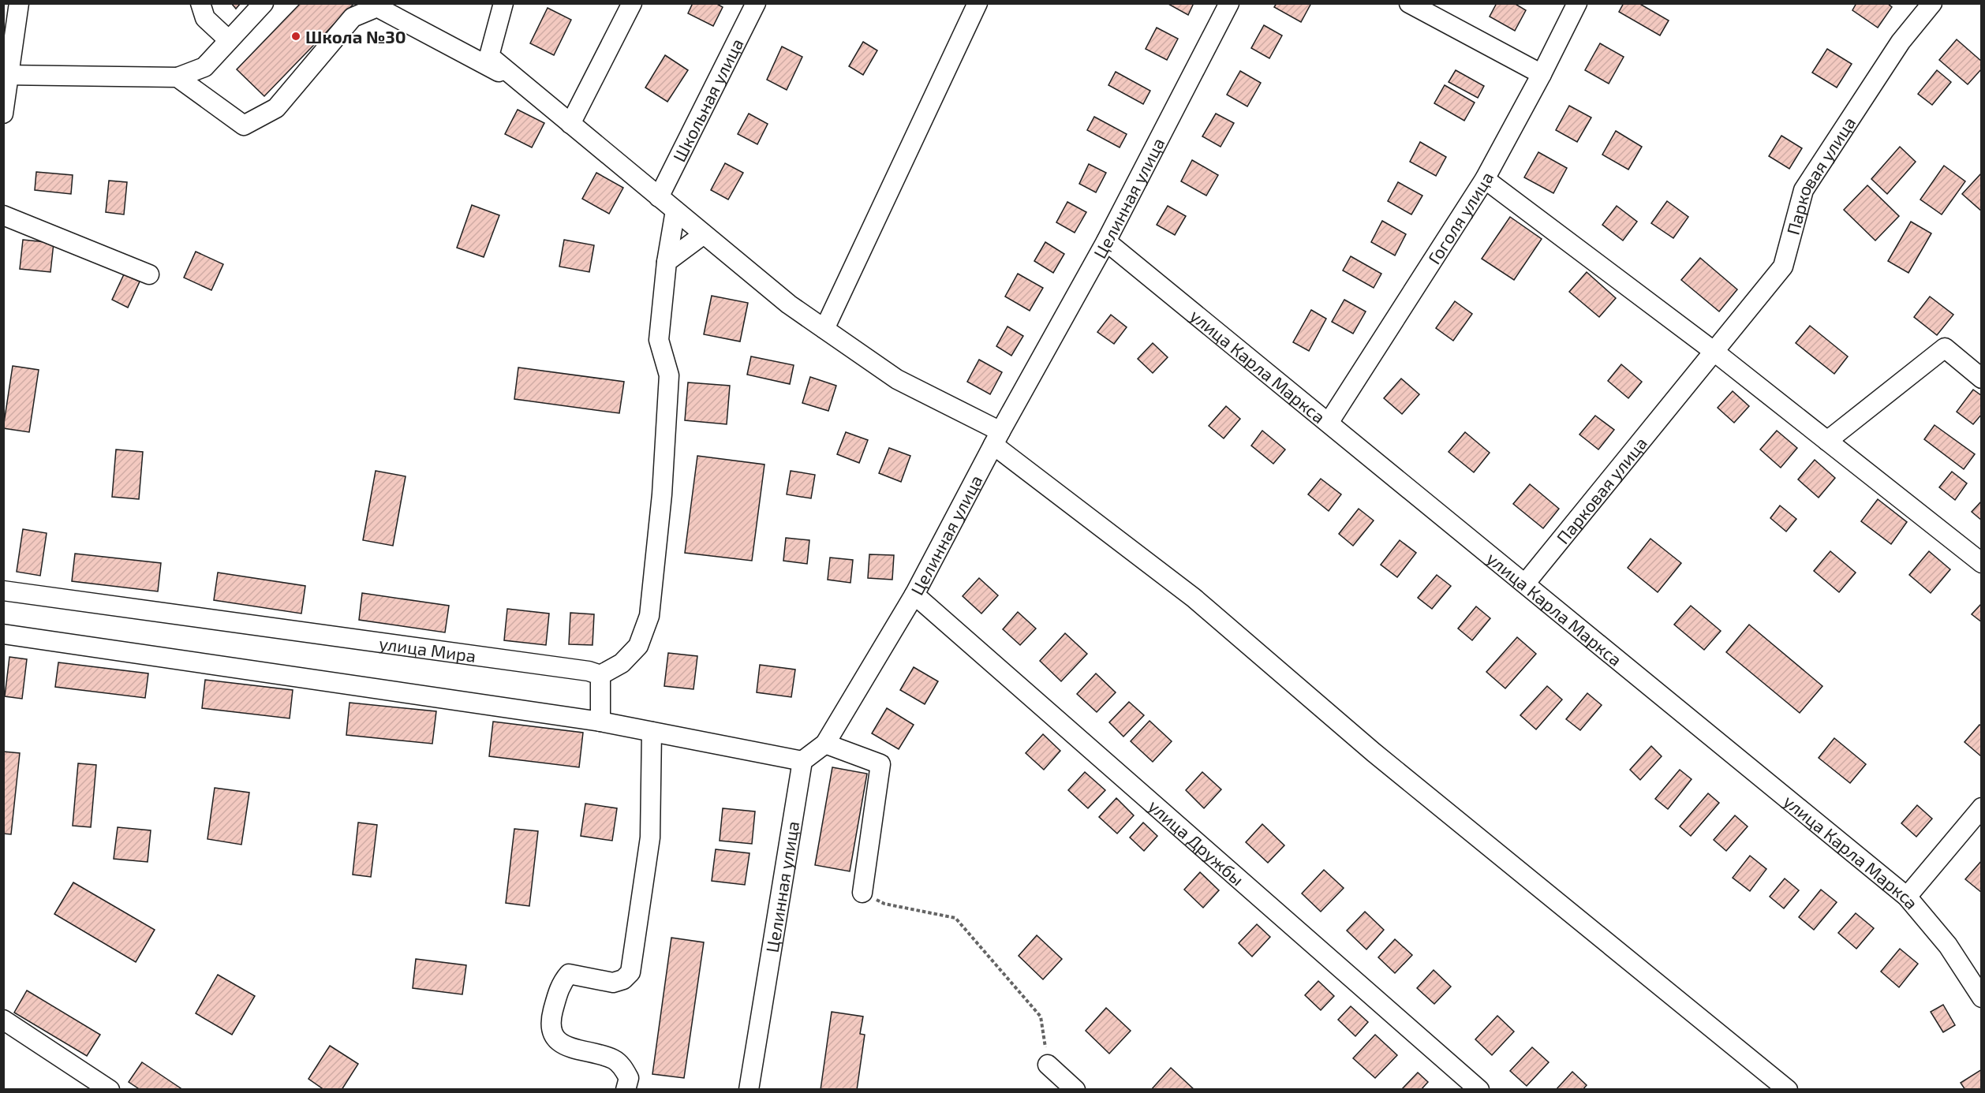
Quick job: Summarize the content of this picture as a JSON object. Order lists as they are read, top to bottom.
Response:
{
  "streets": {
    "street": [
      "Школьная улица",
      "Парковая улица",
      "Целинная улица",
      "Гоголя улица",
      "улица Карла Маркса",
      "улица Мира",
      "улица Дружбы"
    ]
  },
  "crossings": [
    ["Парковая улица", "улица Карла Маркса"],
    ["Целинная улица", "улица Карла Маркса"],
    ["Целинная улица", "улица Дружбы"],
    ["Гоголя улица", "улица Карла Маркса"]
  ],
  "places": ["Школа №30"]
}
